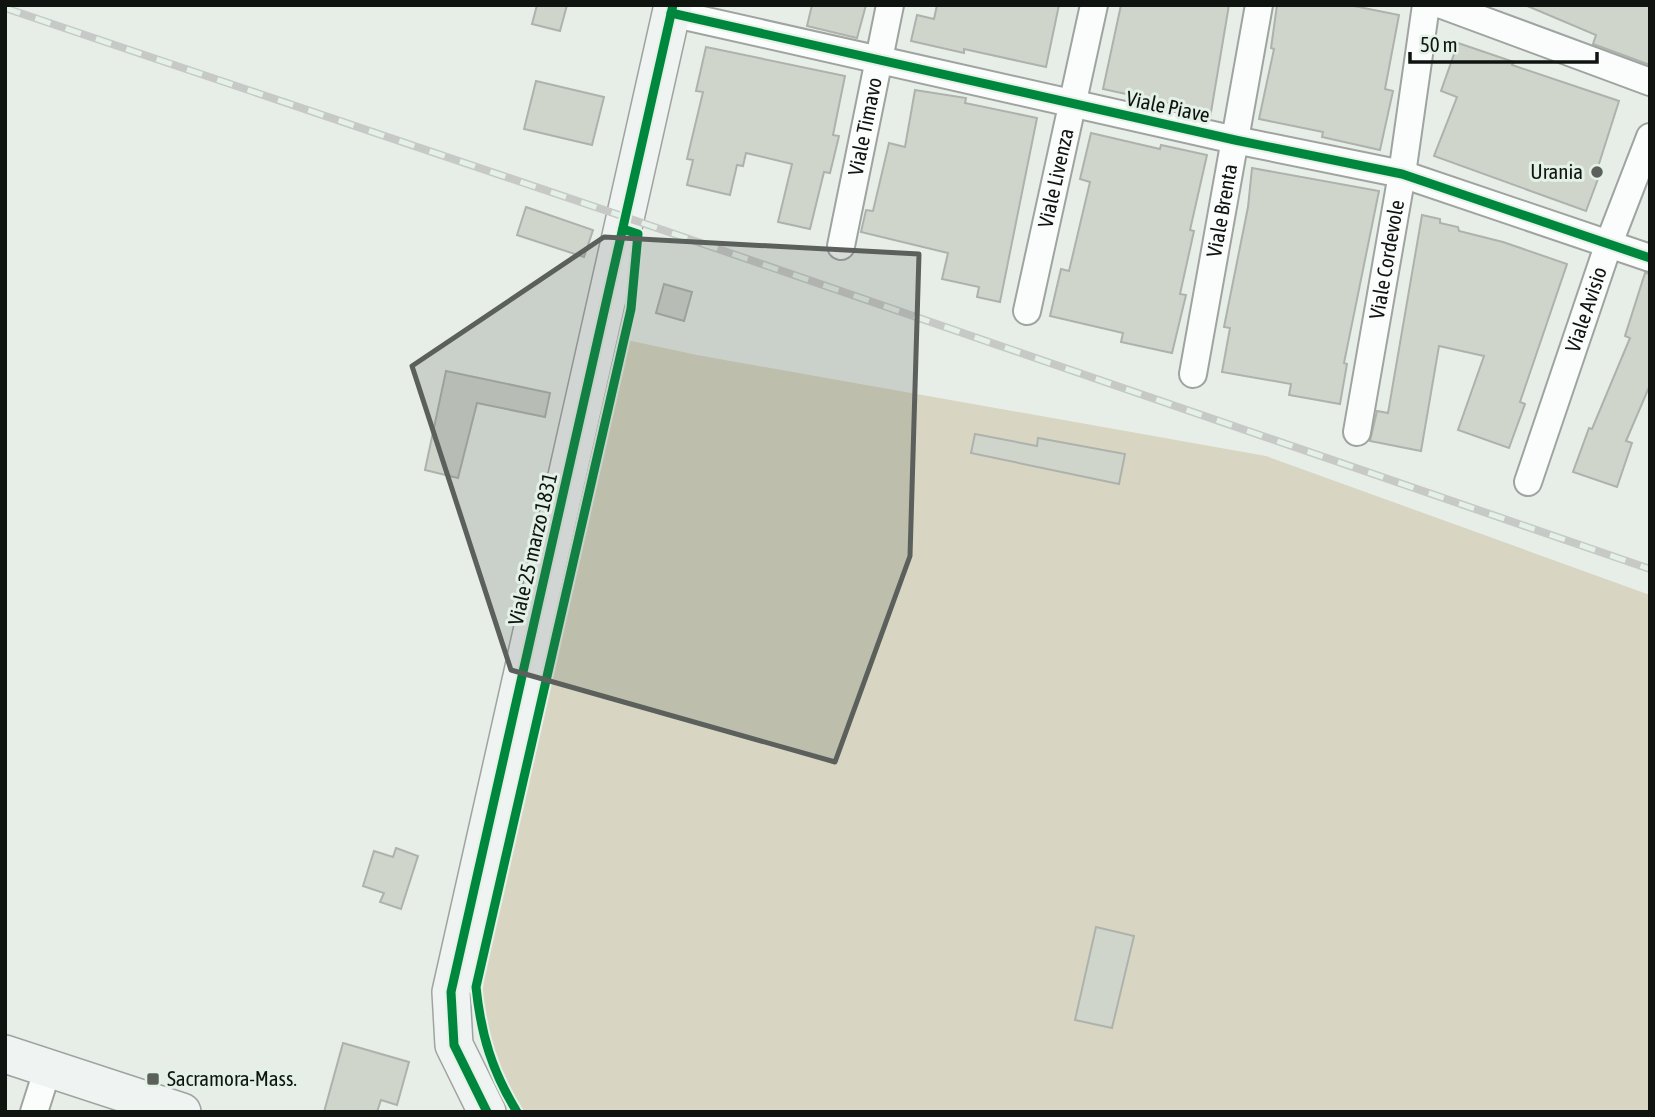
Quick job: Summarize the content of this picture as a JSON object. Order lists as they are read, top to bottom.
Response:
{
  "streets": {
    "street": [
      "Viale Piave",
      "Viale Timavo",
      "Viale Livenza",
      "Viale Brenta",
      "Viale Cordevole",
      "Viale Avisio",
      "Viale 25 marzo 1831"
    ]
  },
  "crossings": [
    ["Viale Piave", "Viale Timavo"],
    ["Viale Piave", "Viale Livenza"],
    ["Viale Piave", "Viale Brenta"],
    ["Viale Piave", "Viale Cordevole"],
    ["Viale Piave", "Viale Avisio"],
    ["Viale Piave", "Viale 25 marzo 1831"]
  ],
  "places": {
    "other": ["Urania"],
    "transit": ["Sacramora-Mass."]
  },
  "scale_bar": "50 m"
}
